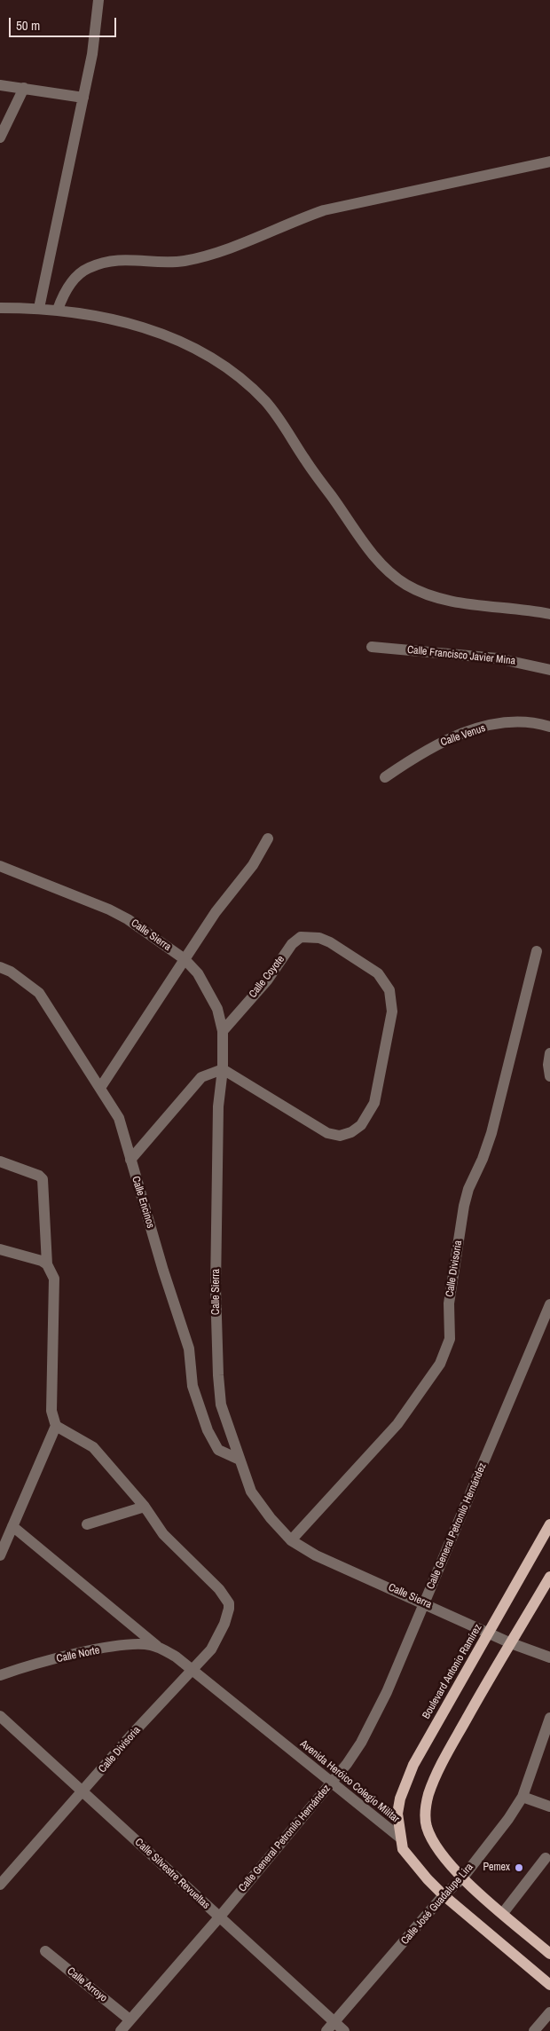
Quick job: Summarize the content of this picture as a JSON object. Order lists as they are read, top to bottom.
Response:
{
  "streets": {
    "main road": ["Boulevard Antonio Ramírez", "Avenida Heróico Colegio Militar"],
    "street": [
      "Calle Francisco Javier Mina",
      "Calle Venus",
      "Calle Sierra",
      "Calle Coyote",
      "Calle Encinos",
      "Calle Divisoria",
      "Calle General Petronilo Hernández",
      "Calle Norte",
      "Calle Silvestre Revueltas",
      "Calle José Guadalupe Lira",
      "Calle Arroyo"
    ]
  },
  "crossings": [
    ["Calle Sierra", "Calle Coyote"],
    ["Calle Sierra", "Calle Encinos"],
    ["Calle Sierra", "Calle Divisoria"],
    ["Calle Sierra", "Calle General Petronilo Hernández"],
    ["Calle Sierra", "Boulevard Antonio Ramírez"],
    ["Calle Divisoria", "Avenida Heróico Colegio Militar"],
    ["Calle Divisoria", "Calle Silvestre Revueltas"],
    ["Calle General Petronilo Hernández", "Avenida Heróico Colegio Militar"],
    ["Calle General Petronilo Hernández", "Calle Silvestre Revueltas"],
    ["Calle General Petronilo Hernández", "Calle Arroyo"],
    ["Calle Norte", "Avenida Heróico Colegio Militar"],
    ["Boulevard Antonio Ramírez", "Avenida Heróico Colegio Militar"],
    ["Avenida Heróico Colegio Militar", "Calle José Guadalupe Lira"],
    ["Calle Silvestre Revueltas", "Calle José Guadalupe Lira"]
  ],
  "places": ["Pemex"],
  "scale_bar": "50 m"
}
